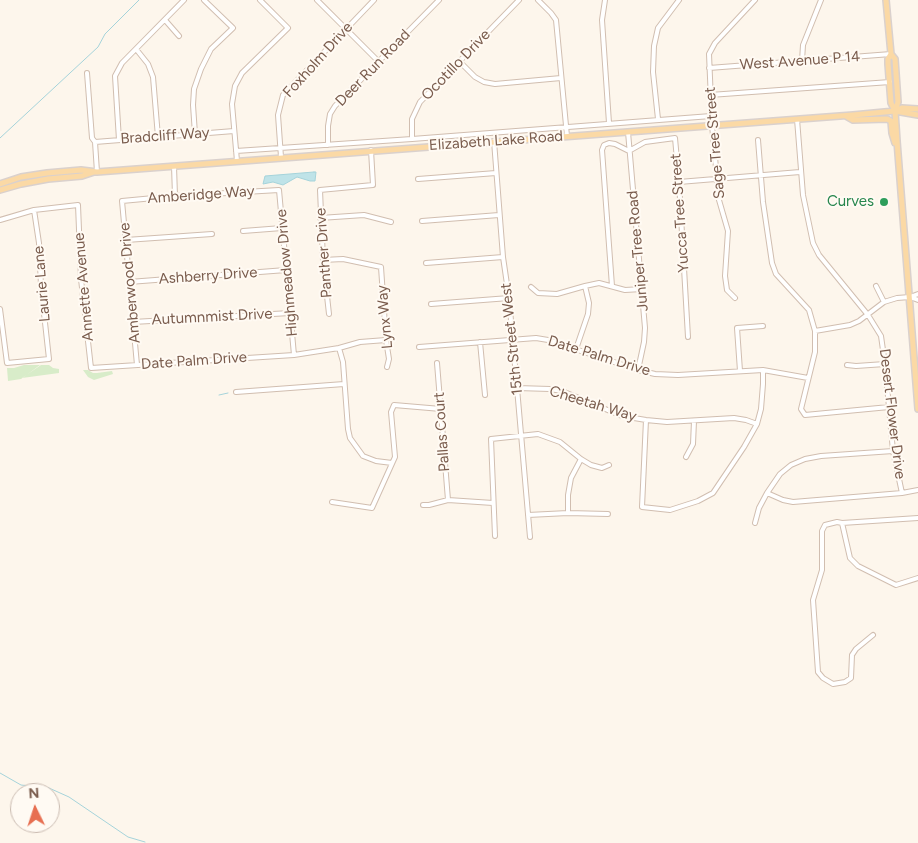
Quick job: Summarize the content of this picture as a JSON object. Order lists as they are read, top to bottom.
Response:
{
  "streets": {
    "main road": ["Elizabeth Lake Road"],
    "street": [
      "Foxholm Drive",
      "West Avenue P 14",
      "Ocotillo Drive",
      "Deer Run Road",
      "Bradcliff Way",
      "Sage Tree Street",
      "Amberidge Way",
      "Yucca Tree Street",
      "Juniper Tree Road",
      "Panther Drive",
      "Highmeadow Drive",
      "Ashberry Drive",
      "Amberwood Drive",
      "Laurie Lane",
      "Annette Avenue",
      "Autumnmist Drive",
      "Lynx Way",
      "15th Street West",
      "Date Palm Drive",
      "Cheetah Way",
      "Desert Flower Drive",
      "Pallas Court"
    ]
  },
  "crossings": [
    ["Foxholm Drive", "Elizabeth Lake Road"],
    ["West Avenue P 14", "Sage Tree Street"],
    ["Elizabeth Lake Road", "Sage Tree Street"],
    ["Elizabeth Lake Road", "Juniper Tree Road"],
    ["Elizabeth Lake Road", "Panther Drive"],
    ["Elizabeth Lake Road", "15th Street West"],
    ["Elizabeth Lake Road", "Desert Flower Drive"],
    ["Amberidge Way", "Highmeadow Drive"],
    ["Amberidge Way", "Amberwood Drive"],
    ["Yucca Tree Street", "Juniper Tree Road"],
    ["Juniper Tree Road", "Date Palm Drive"],
    ["Panther Drive", "Lynx Way"],
    ["Highmeadow Drive", "Ashberry Drive"],
    ["Highmeadow Drive", "Autumnmist Drive"],
    ["Highmeadow Drive", "Date Palm Drive"],
    ["Ashberry Drive", "Amberwood Drive"],
    ["Amberwood Drive", "Autumnmist Drive"],
    ["Amberwood Drive", "Date Palm Drive"],
    ["Laurie Lane", "Annette Avenue"],
    ["Annette Avenue", "Date Palm Drive"],
    ["Lynx Way", "Date Palm Drive"],
    ["15th Street West", "Date Palm Drive"],
    ["15th Street West", "Cheetah Way"]
  ],
  "places": ["Curves"],
  "north": "top"
}
